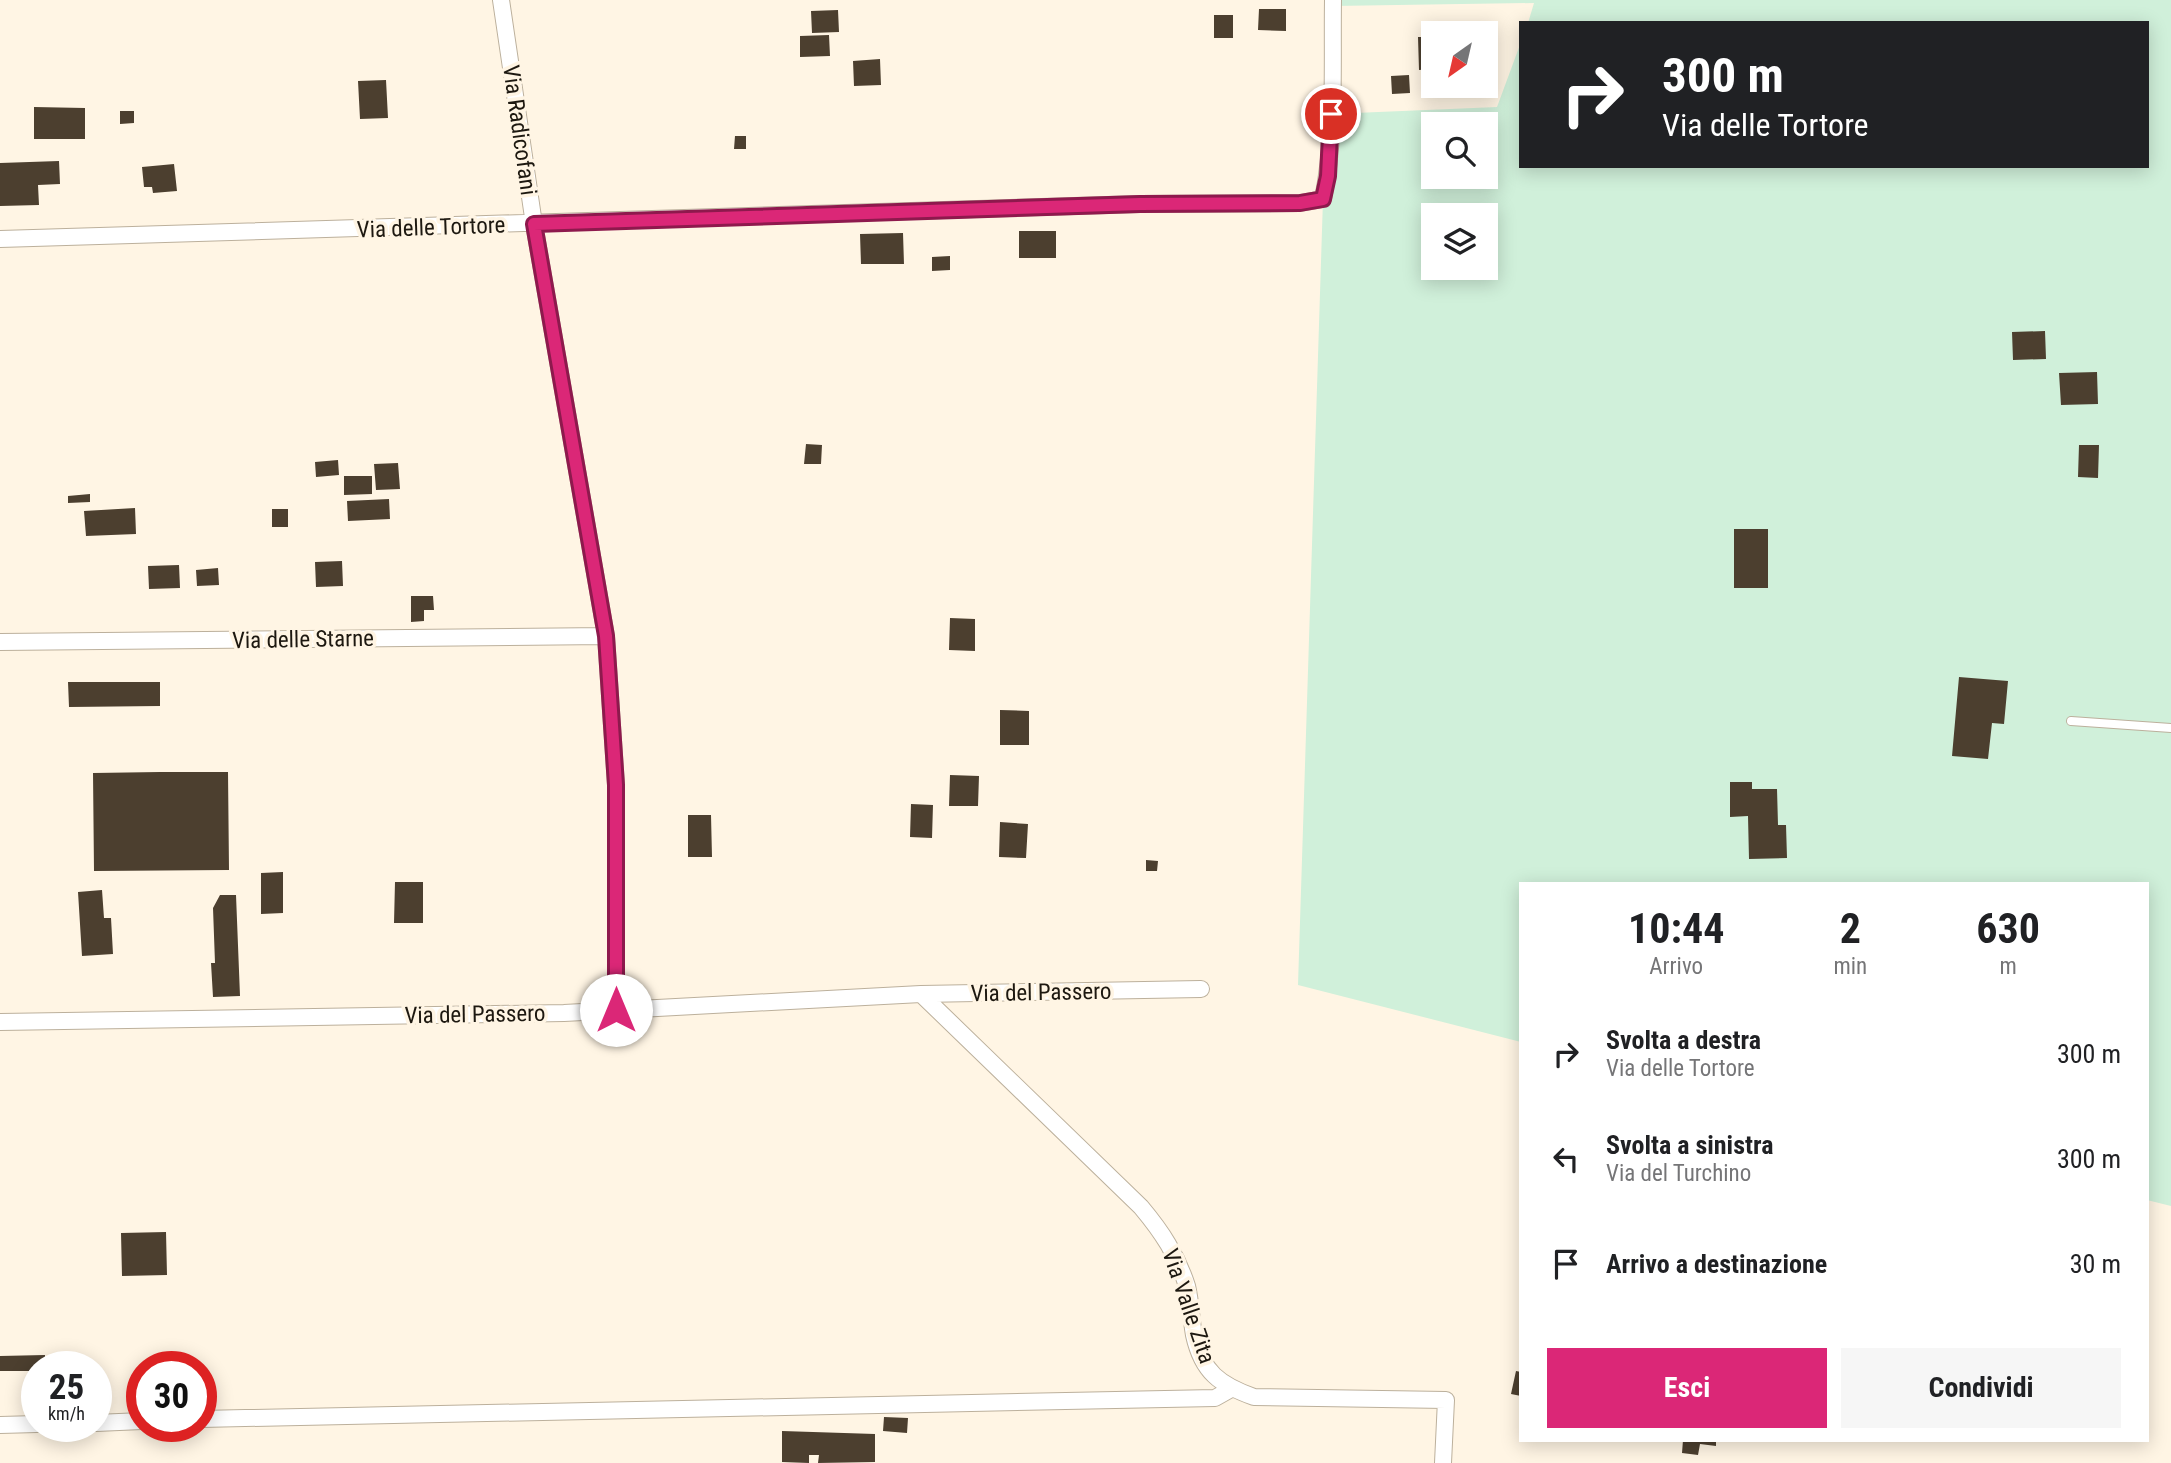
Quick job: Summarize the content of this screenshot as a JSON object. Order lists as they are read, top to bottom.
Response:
{
  "streets": {
    "street": [
      "Via Radicofani",
      "Via delle Tortore",
      "Via delle Starne",
      "Via del Passero",
      "Via Valle Zita"
    ]
  },
  "crossings": [
    ["Via Radicofani", "Via delle Tortore"],
    ["Via Radicofani", "Via delle Starne"],
    ["Via Radicofani", "Via del Passero"],
    ["Via del Passero", "Via Valle Zita"]
  ],
  "north": "bottom left",
  "page": {
    "turn": ["300 m", "Via delle Tortore"],
    "eta": [
      "10:44",
      "Arrivo",
      "2",
      "min",
      "630",
      "m"
    ],
    "list": [
      {
        "name": "Svolta a destra",
        "note": "Via delle Tortore",
        "value": "300 m"
      },
      {
        "name": "Svolta a sinistra",
        "note": "Via del Turchino",
        "value": "300 m"
      },
      {
        "name": "Arrivo a destinazione",
        "value": "30 m"
      }
    ],
    "buttons": ["Esci", "Condividi"],
    "speed": "25 km/h",
    "limit": "30"
  }
}
